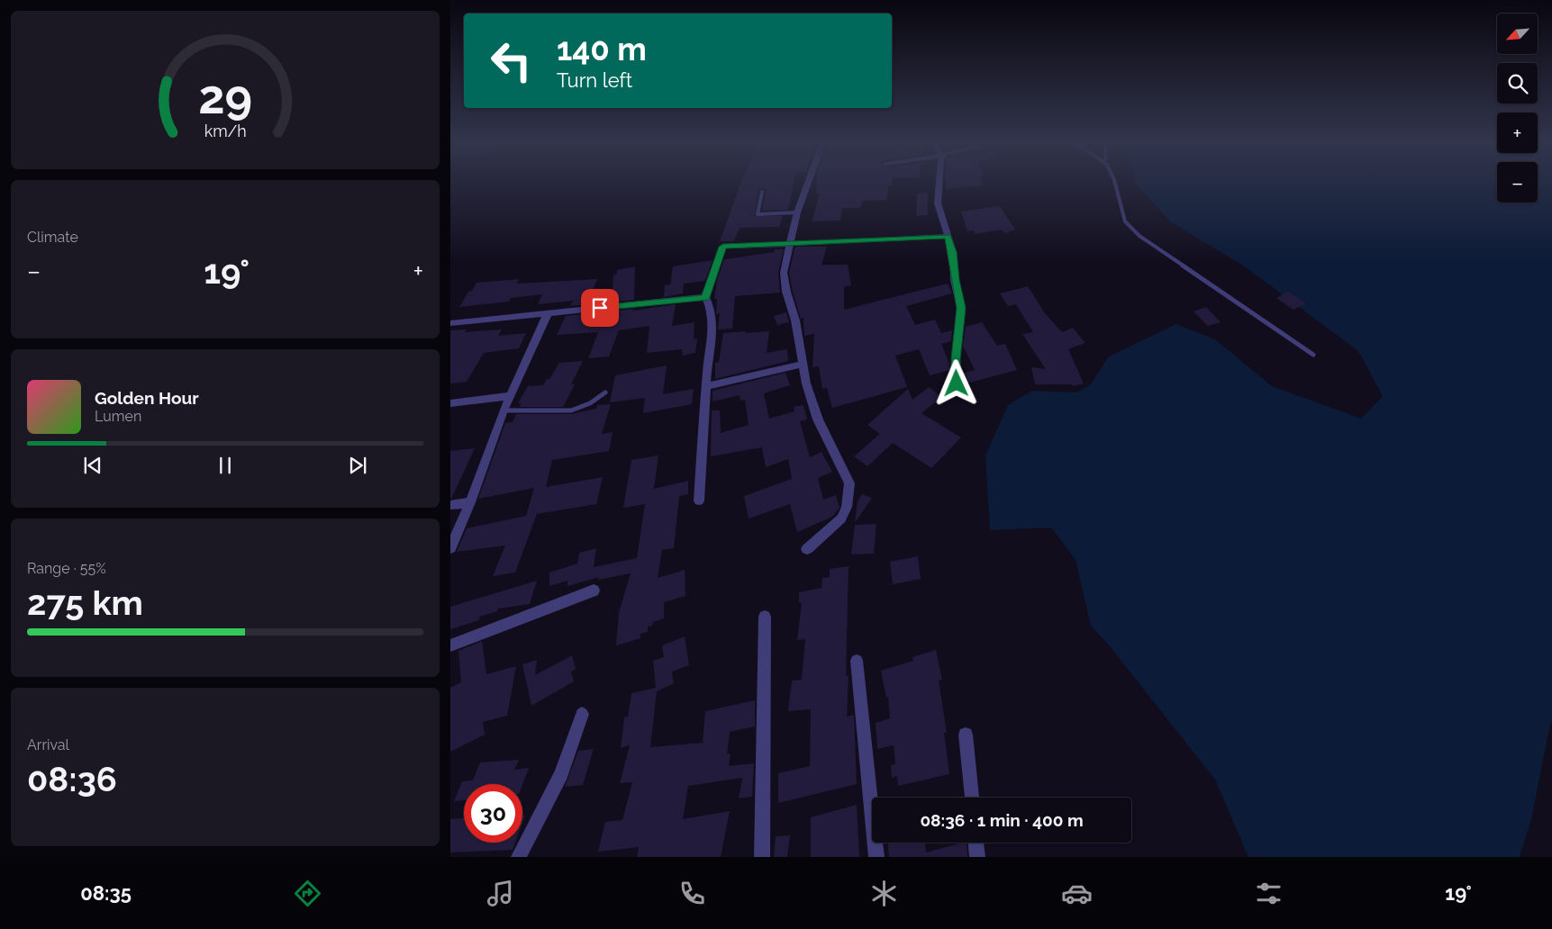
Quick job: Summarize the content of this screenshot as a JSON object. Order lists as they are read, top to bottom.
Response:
{
  "north": "bottom left",
  "page": {
    "map_buttons": ["+", "−"],
    "turn": ["140 m", "Turn left"],
    "tile": [
      "Climate",
      ["Range · 55%", "275 km"],
      ["Arrival", "08:36"]
    ],
    "heat": ["−", "19°", "+"],
    "song": ["Golden Hour", "Lumen"],
    "limit": "30",
    "trip": "08:36 · 1 min · 400 m",
    "tabs": ["08:35", "19°"],
    "gauge": ["29", "km/h"]
  }
}
